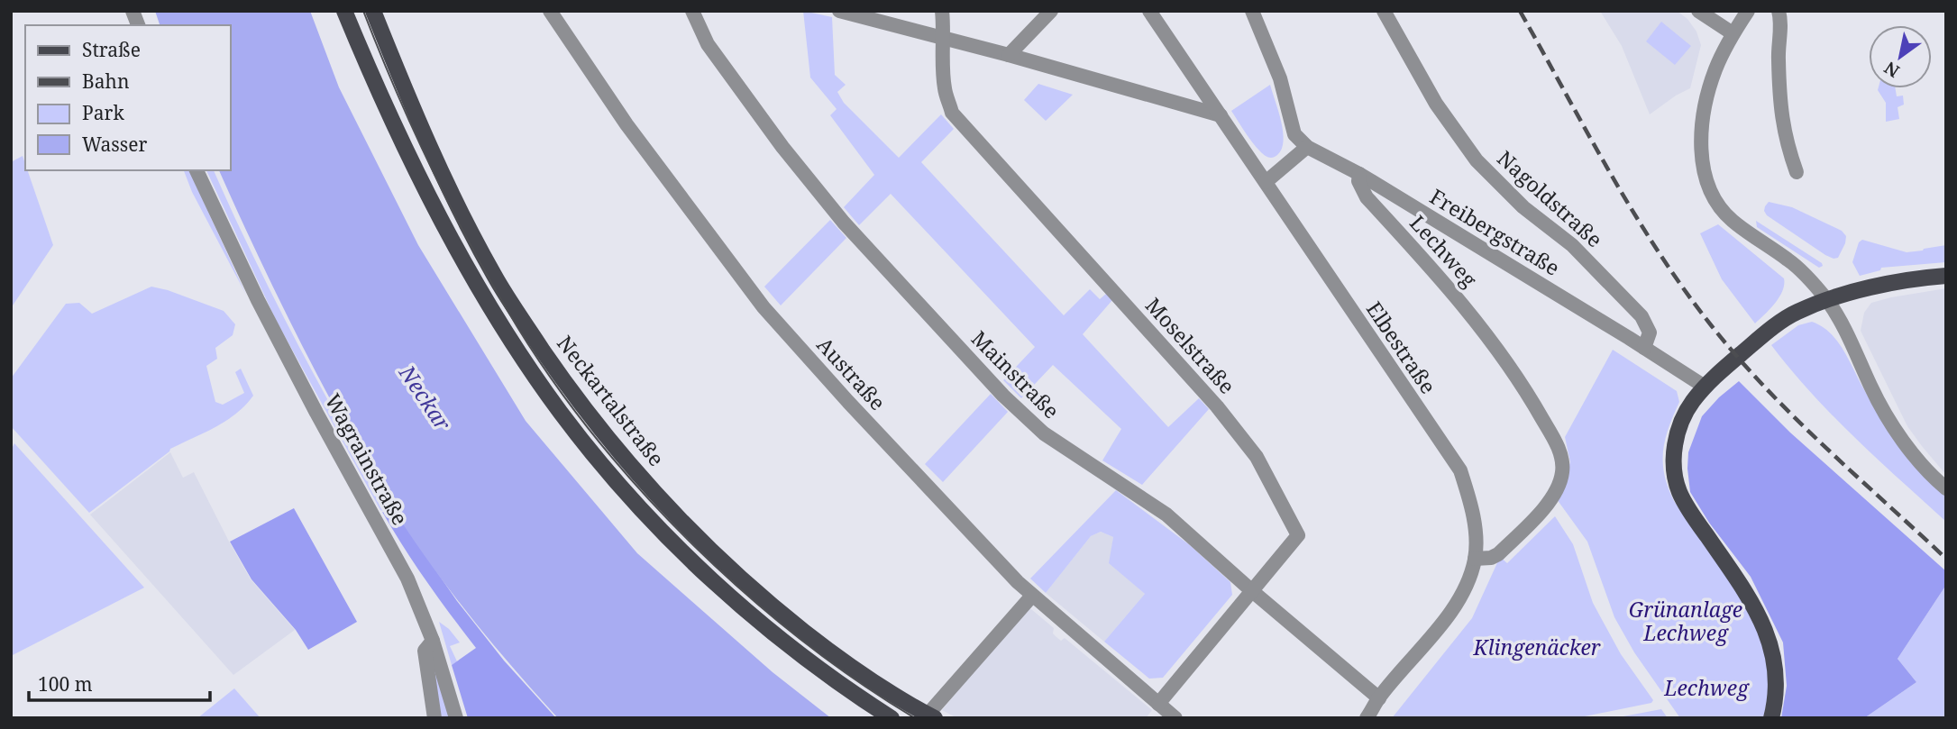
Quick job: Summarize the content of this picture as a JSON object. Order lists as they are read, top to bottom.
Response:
{
  "streets": {
    "main road": ["Neckartalstraße"],
    "street": [
      "Nagoldstraße",
      "Freibergstraße",
      "Lechweg",
      "Moselstraße",
      "Elbestraße",
      "Austraße",
      "Mainstraße",
      "Wagrainstraße"
    ]
  },
  "crossings": [
    ["Nagoldstraße", "Freibergstraße"],
    ["Freibergstraße", "Lechweg"],
    ["Lechweg", "Elbestraße"],
    ["Moselstraße", "Austraße"],
    ["Moselstraße", "Mainstraße"],
    ["Elbestraße", "Mainstraße"]
  ],
  "water": ["Neckar"],
  "parks": ["Grünanlage Lechweg", "Klingenäcker", "Lechweg"],
  "legend": [
    "Straße",
    "Bahn",
    "Park",
    "Wasser"
  ],
  "scale_bar": "100 m",
  "north": "bottom left"
}
